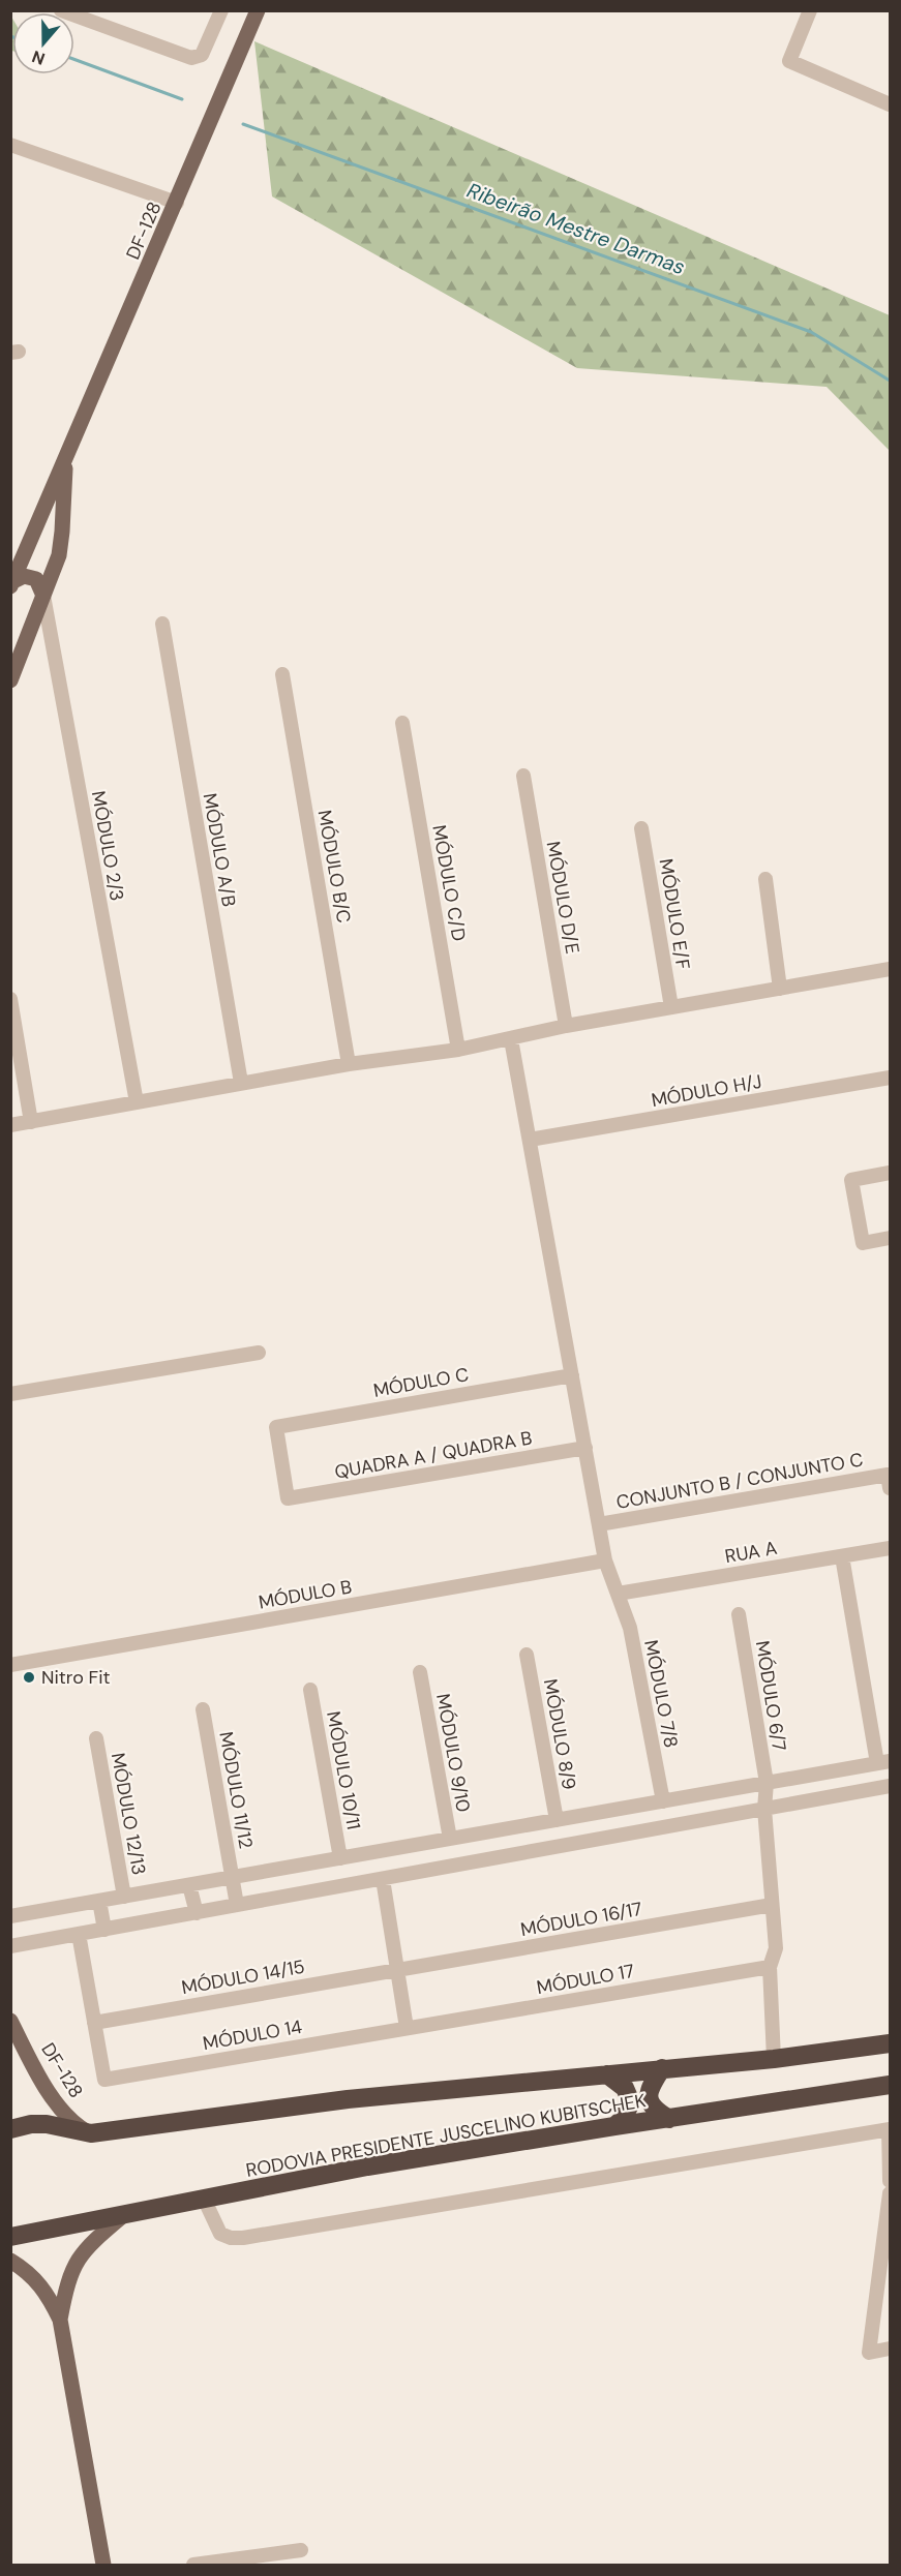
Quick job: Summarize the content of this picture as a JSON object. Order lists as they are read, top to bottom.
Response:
{
  "streets": {
    "highway": ["RODOVIA PRESIDENTE JUSCELINO KUBITSCHEK"],
    "main road": ["DF-128"],
    "street": [
      "MÓDULO 2/3",
      "MÓDULO A/B",
      "MÓDULO B/C",
      "MÓDULO C/D",
      "MÓDULO D/E",
      "MÓDULO E/F",
      "MÓDULO H/J",
      "MÓDULO C",
      "QUADRA A / QUADRA B",
      "CONJUNTO B / CONJUNTO C",
      "RUA A",
      "MÓDULO B",
      "MÓDULO 7/8",
      "MÓDULO 6/7",
      "MÓDULO 8/9",
      "MÓDULO 9/10",
      "MÓDULO 10/11",
      "MÓDULO 11/12",
      "MÓDULO 12/13",
      "MÓDULO 16/17",
      "MÓDULO 14/15",
      "MÓDULO 17",
      "MÓDULO 14"
    ]
  },
  "crossings": [
    ["DF-128", "MÓDULO 2/3"],
    ["DF-128", "RODOVIA PRESIDENTE JUSCELINO KUBITSCHEK"],
    ["MÓDULO H/J", "MÓDULO 7/8"],
    ["MÓDULO C", "QUADRA A / QUADRA B"],
    ["MÓDULO C", "MÓDULO 7/8"],
    ["QUADRA A / QUADRA B", "MÓDULO 7/8"],
    ["CONJUNTO B / CONJUNTO C", "MÓDULO 7/8"],
    ["RUA A", "MÓDULO 7/8"],
    ["MÓDULO B", "MÓDULO 7/8"],
    ["MÓDULO 6/7", "MÓDULO 16/17"],
    ["MÓDULO 6/7", "MÓDULO 17"],
    ["MÓDULO 6/7", "RODOVIA PRESIDENTE JUSCELINO KUBITSCHEK"],
    ["MÓDULO 16/17", "MÓDULO 14/15"],
    ["MÓDULO 14/15", "MÓDULO 14"],
    ["MÓDULO 17", "MÓDULO 14"]
  ],
  "water": ["Ribeirão Mestre Darmas"],
  "places": ["Nitro Fit"],
  "north": "bottom"
}
